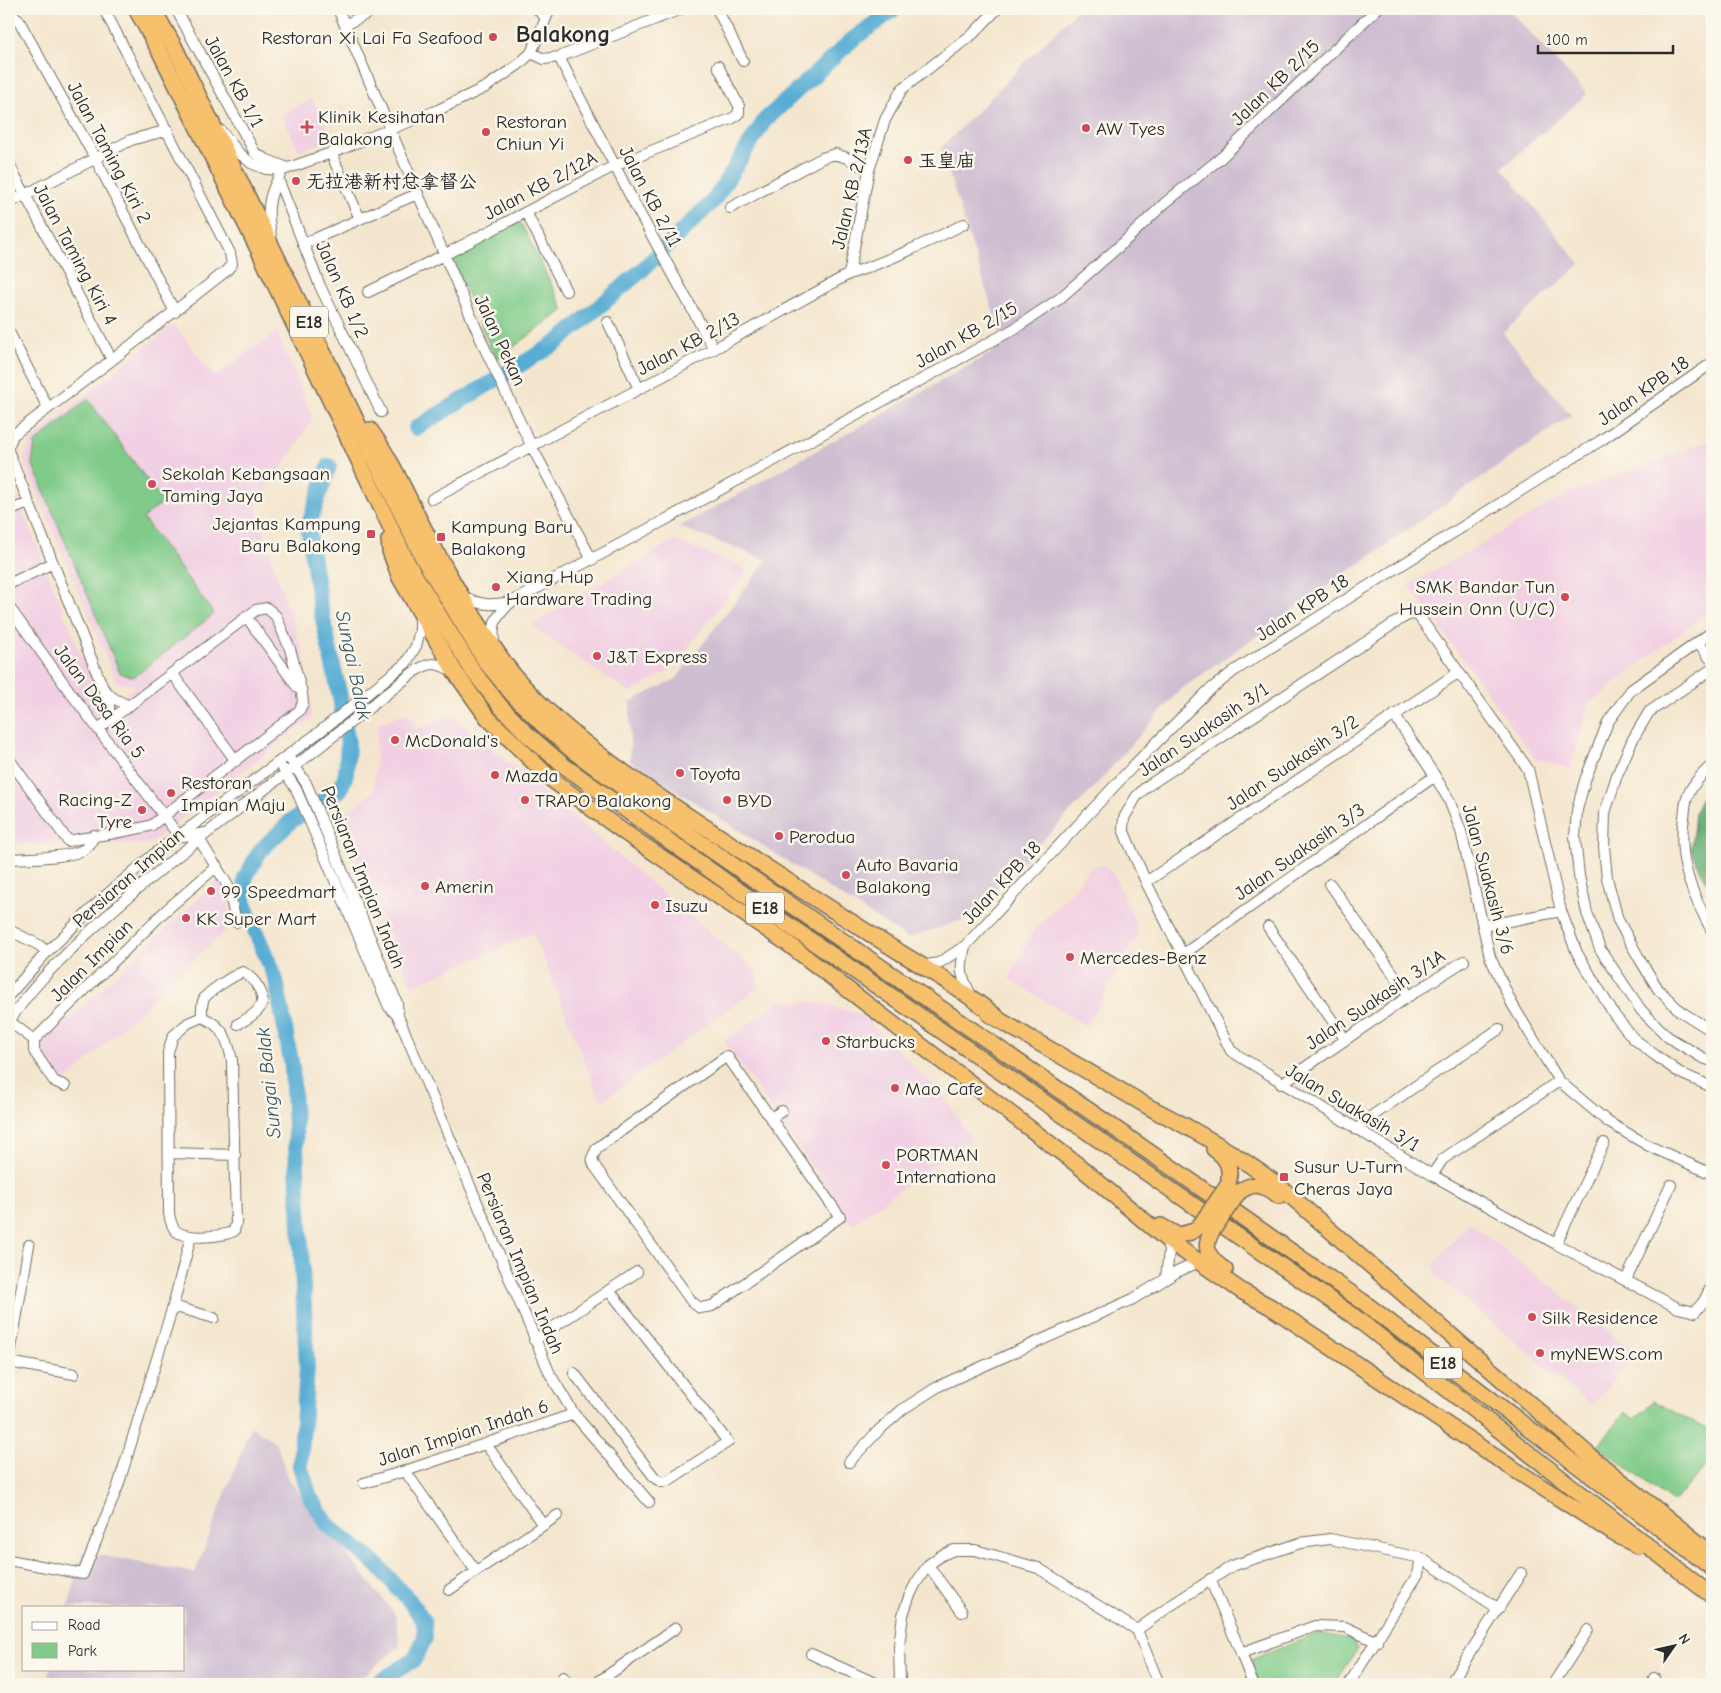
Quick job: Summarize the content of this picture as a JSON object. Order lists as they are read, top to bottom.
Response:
{
  "streets": {
    "highway": ["E18"],
    "street": [
      "Jalan KB 1/1",
      "Jalan KB 2/15",
      "Jalan Taming Kiri 2",
      "Jalan KB 2/12A",
      "Jalan KB 2/13A",
      "Jalan KB 2/11",
      "Jalan Taming Kiri 4",
      "Jalan KB 1/2",
      "Jalan Pekan",
      "Jalan KB 2/13",
      "Jalan KPB 18",
      "Jalan Desa Ria 5",
      "Jalan Suakasih 3/1",
      "Jalan Suakasih 3/2",
      "Jalan Suakasih 3/3",
      "Persiaran Impian",
      "Persiaran Impian Indah",
      "Jalan Suakasih 3/6",
      "Jalan Impian",
      "Jalan Suakasih 3/1A",
      "Jalan Impian Indah 6"
    ]
  },
  "crossings": [
    ["Jalan KB 1/1", "Jalan KB 1/2"],
    ["Jalan KB 2/15", "Jalan Pekan"],
    ["Jalan KB 2/12A", "Jalan KB 2/11"],
    ["Jalan KB 2/12A", "Jalan Pekan"],
    ["Jalan KB 2/13A", "Jalan KB 2/13"],
    ["Jalan KB 2/11", "Jalan KB 2/13"],
    ["Jalan Pekan", "Jalan KB 2/13"],
    ["Jalan Desa Ria 5", "Persiaran Impian"],
    ["Jalan Suakasih 3/1", "Jalan Suakasih 3/2"],
    ["Jalan Suakasih 3/1", "Jalan Suakasih 3/3"],
    ["Jalan Suakasih 3/1", "Jalan Suakasih 3/1A"],
    ["Jalan Suakasih 3/2", "Jalan Suakasih 3/6"],
    ["Jalan Suakasih 3/3", "Jalan Suakasih 3/6"],
    ["Persiaran Impian", "Persiaran Impian Indah"],
    ["Persiaran Impian Indah", "Jalan Impian Indah 6"]
  ],
  "districts": ["Balakong"],
  "water": ["Sungai Balak"],
  "places": {
    "other": [
      "Restoran Xi Lai Fa Seafood",
      "AW Tyes",
      "Restoran Chiun Yi",
      "玉皇庙",
      "无拉港新村总拿督公",
      "Sekolah Kebangsaan Taming Jaya",
      "Xiang Hup Hardware Trading",
      "SMK Bandar Tun Hussein Onn (U/C)",
      "J&T Express",
      "McDonald's",
      "Toyota",
      "Mazda",
      "Restoran Impian Maju",
      "TRAPO Balakong",
      "BYD",
      "Racing-Z Tyre",
      "Perodua",
      "Auto Bavaria Balakong",
      "Amerin",
      "99 Speedmart",
      "Isuzu",
      "KK Super Mart",
      "Mercedes-Benz",
      "Starbucks",
      "Mao Cafe",
      "PORTMAN Internationa",
      "Silk Residence",
      "myNEWS.com"
    ],
    "health": ["Klinik Kesihatan Balakong"],
    "transit": ["Jejantas Kampung Baru Balakong", "Kampung Baru Balakong", "Susur U-Turn Cheras Jaya"]
  },
  "legend": ["Road", "Park"],
  "scale_bar": "100 m",
  "north": "top right"
}
